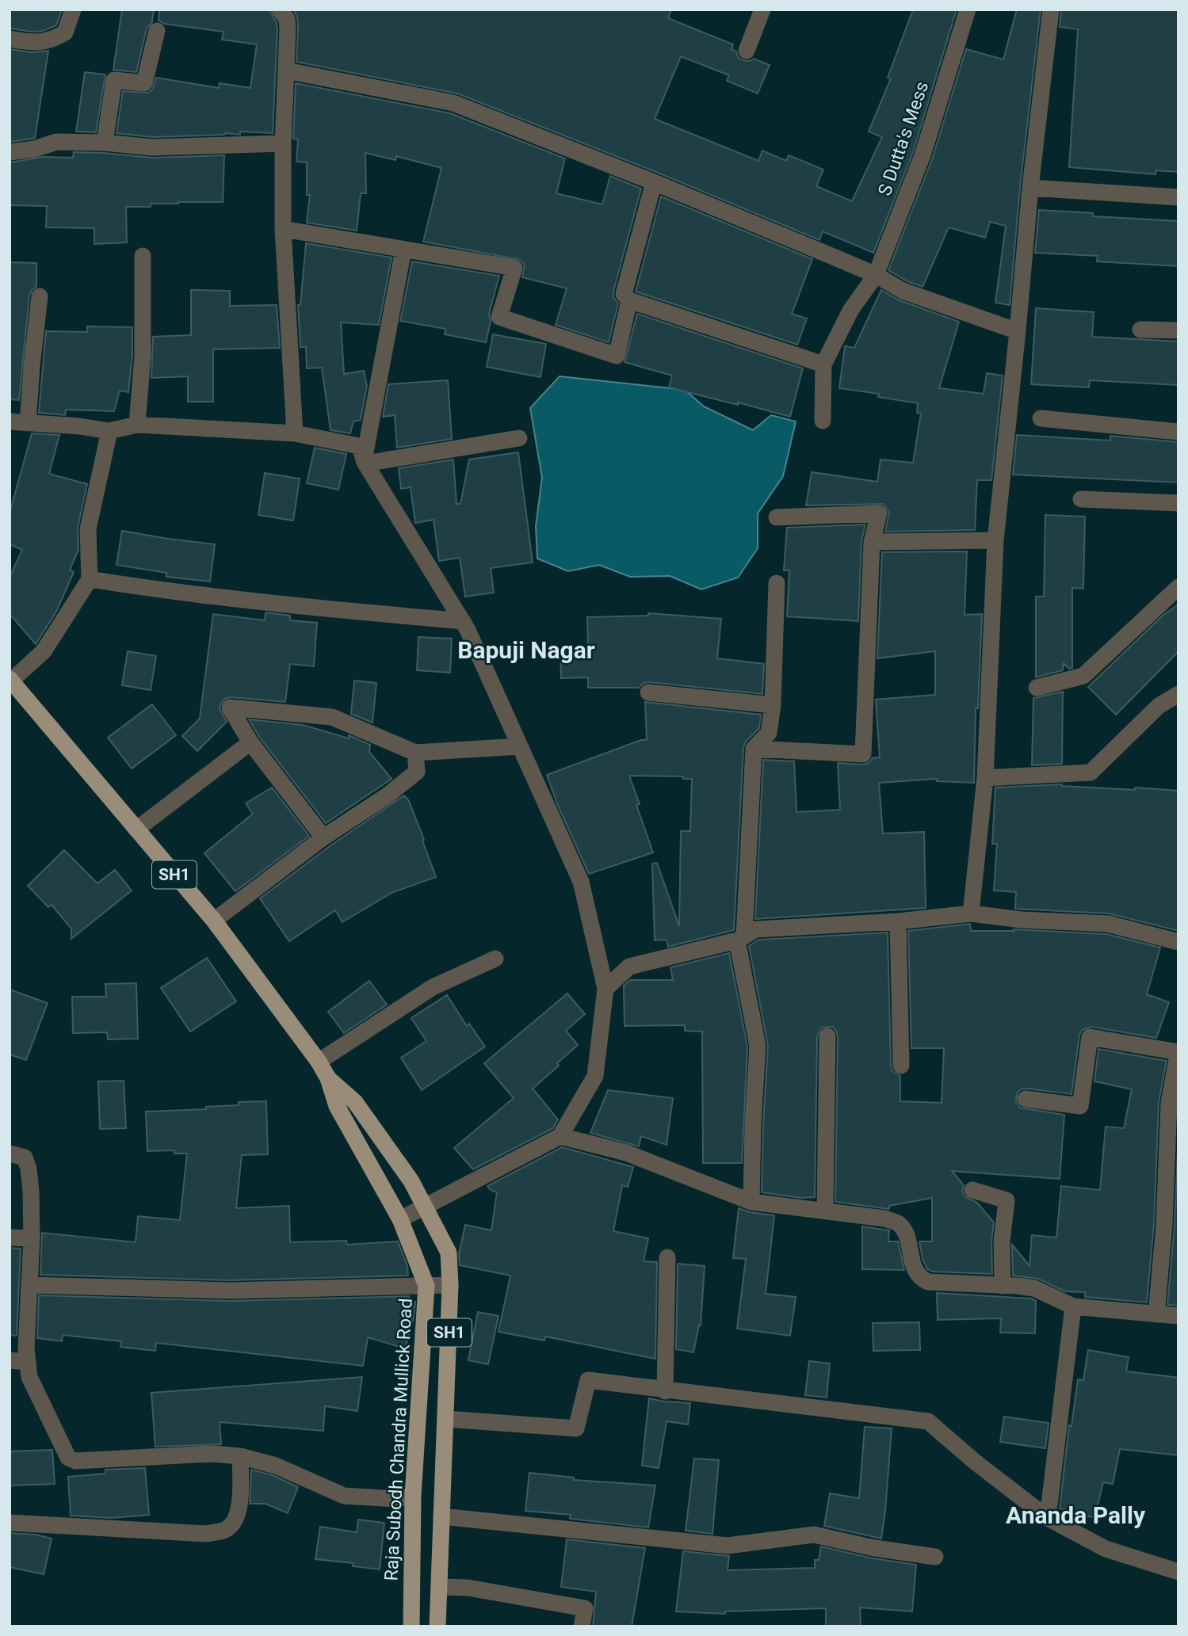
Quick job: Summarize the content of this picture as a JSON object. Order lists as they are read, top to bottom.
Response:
{
  "streets": {
    "main road": ["SH1", "Raja Subodh Chandra Mullick Road"],
    "street": ["S Dutta's Mess"]
  },
  "districts": ["Bapuji Nagar", "Ananda Pally"]
}
